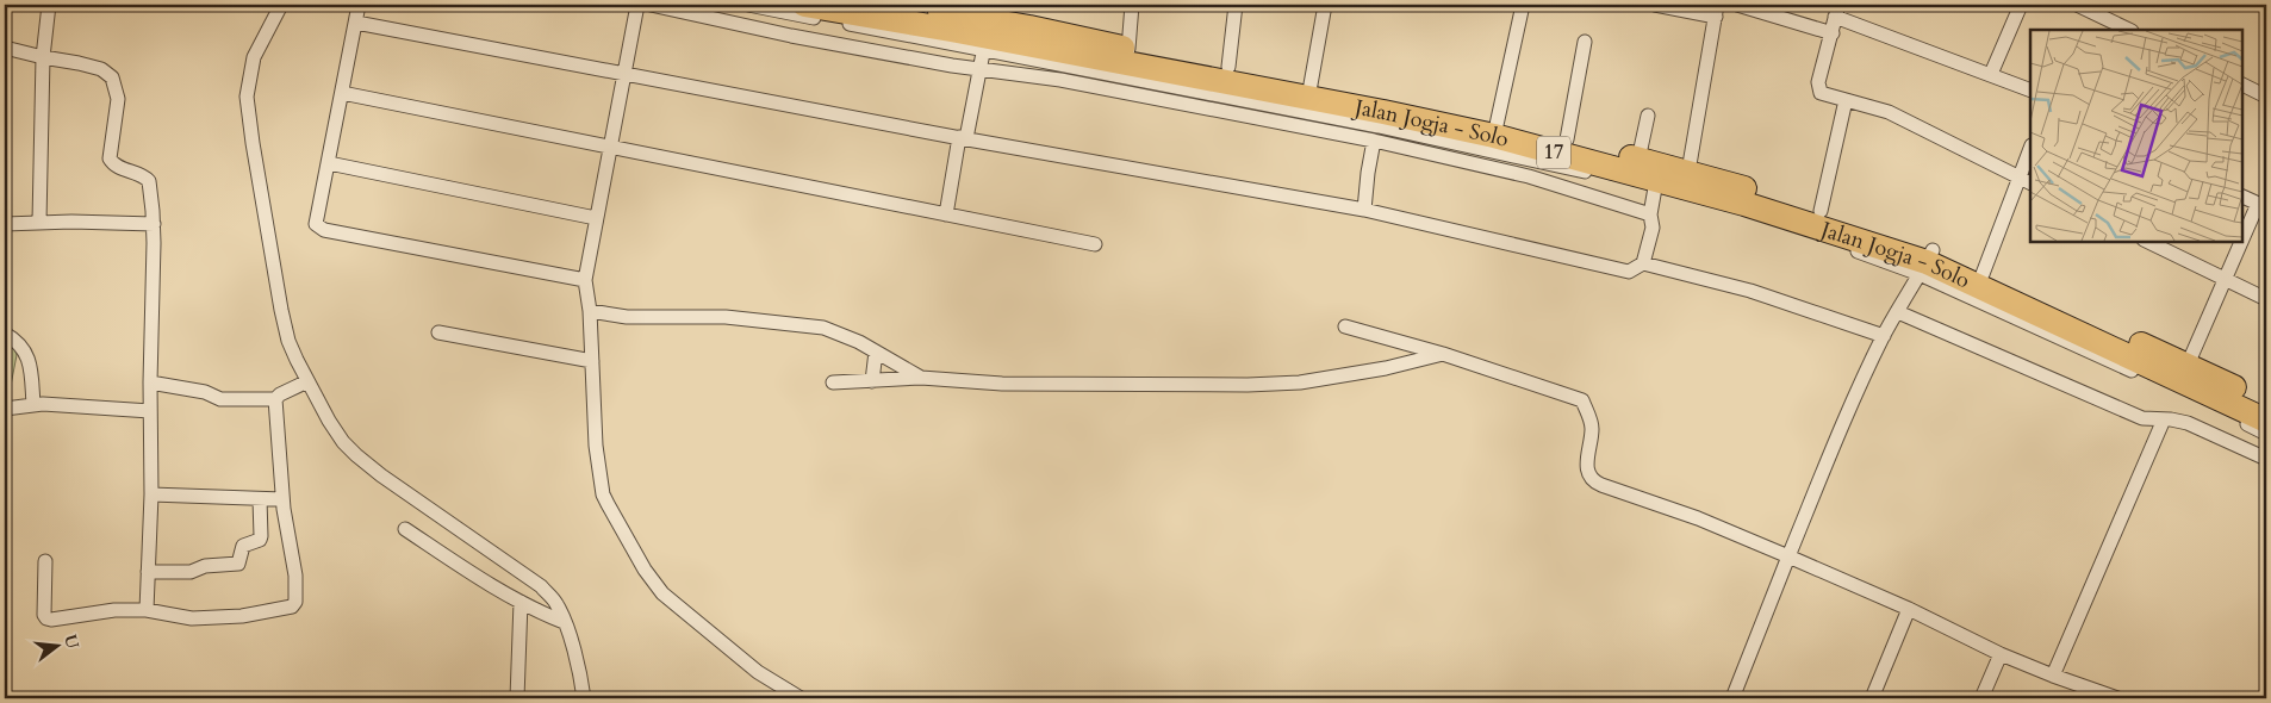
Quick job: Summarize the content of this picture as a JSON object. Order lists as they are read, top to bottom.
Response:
{
  "streets": {
    "highway": ["Jalan Jogja - Solo", "17"]
  },
  "north": "right"
}
